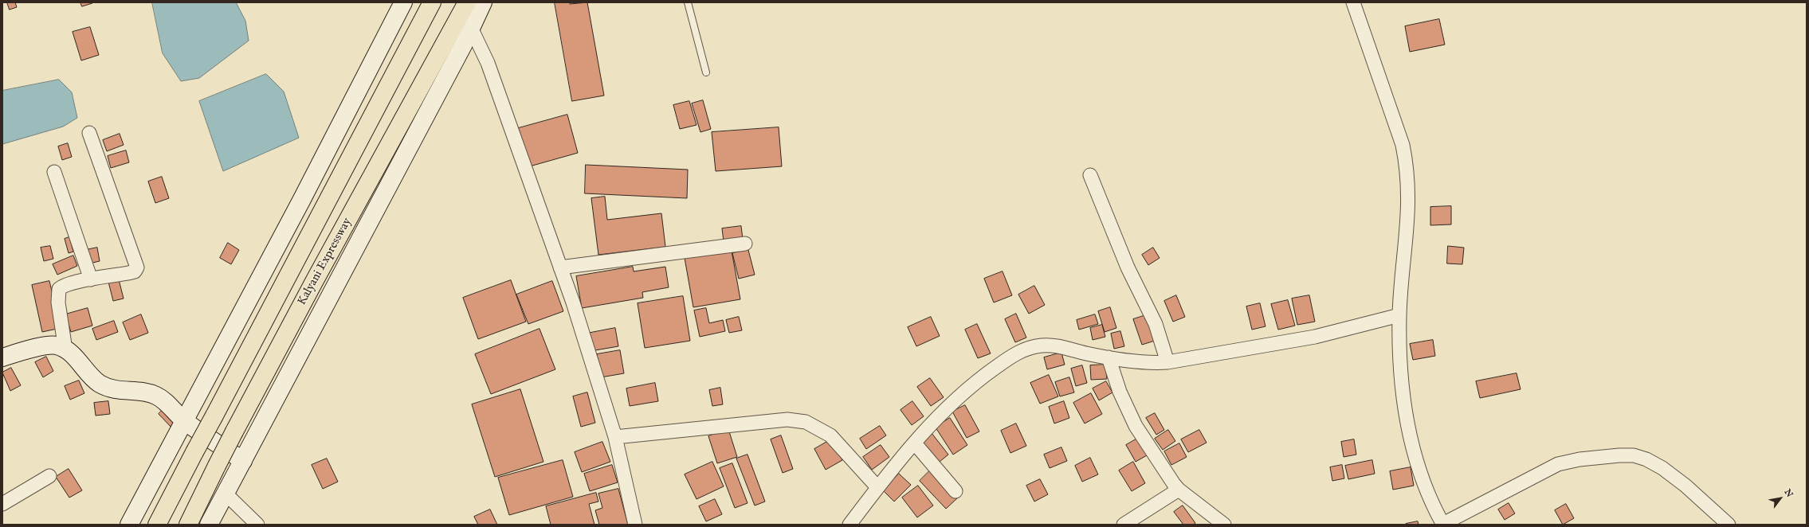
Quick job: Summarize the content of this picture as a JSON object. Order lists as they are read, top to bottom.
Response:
{
  "streets": {
    "highway": ["Kalyani Expressway"]
  },
  "north": "top right"
}
